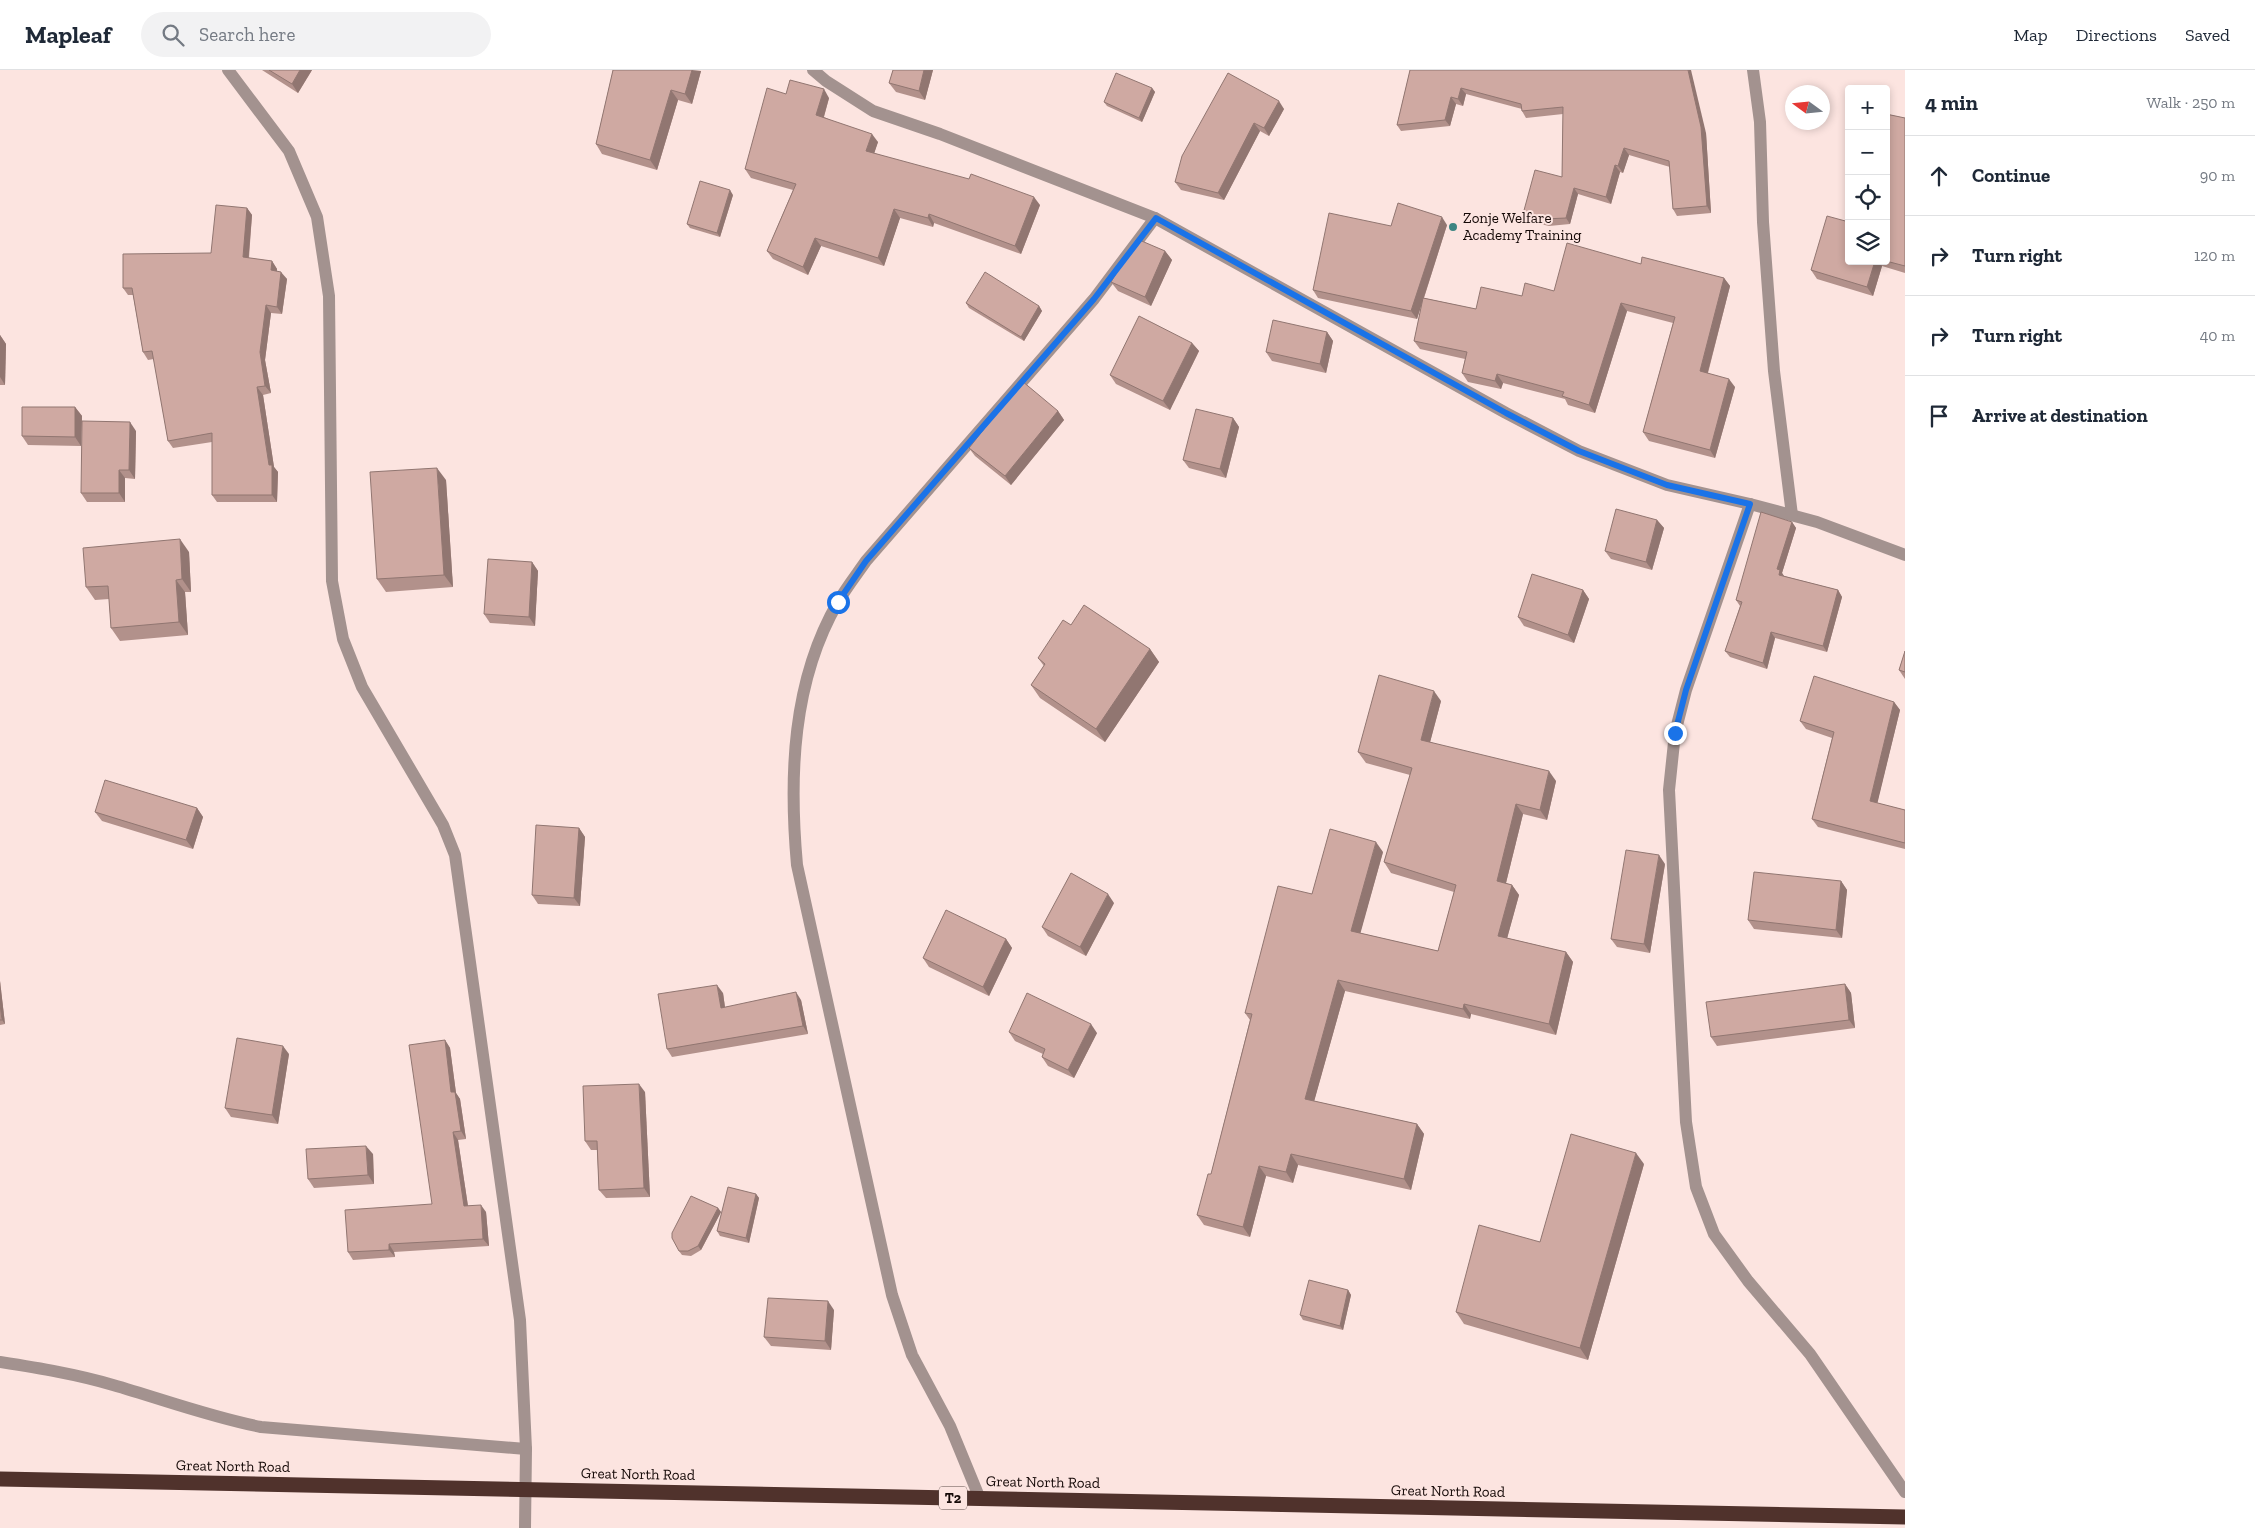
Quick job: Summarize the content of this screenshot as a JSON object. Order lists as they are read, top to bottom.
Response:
{
  "streets": {
    "highway": ["Great North Road", "T2"]
  },
  "places": ["Zonje Welfare Academy Training"],
  "north": "left",
  "page": {
    "header": "Mapleaf",
    "search": "Search here",
    "nav": ["Map", "Directions", "Saved"],
    "heading": ["4 min", "Walk · 250 m"],
    "map_buttons": ["+", "−"],
    "list": [
      ["Continue", "90 m"],
      ["Turn right", "120 m"],
      ["Turn right", "40 m"],
      "Arrive at destination"
    ]
  }
}
